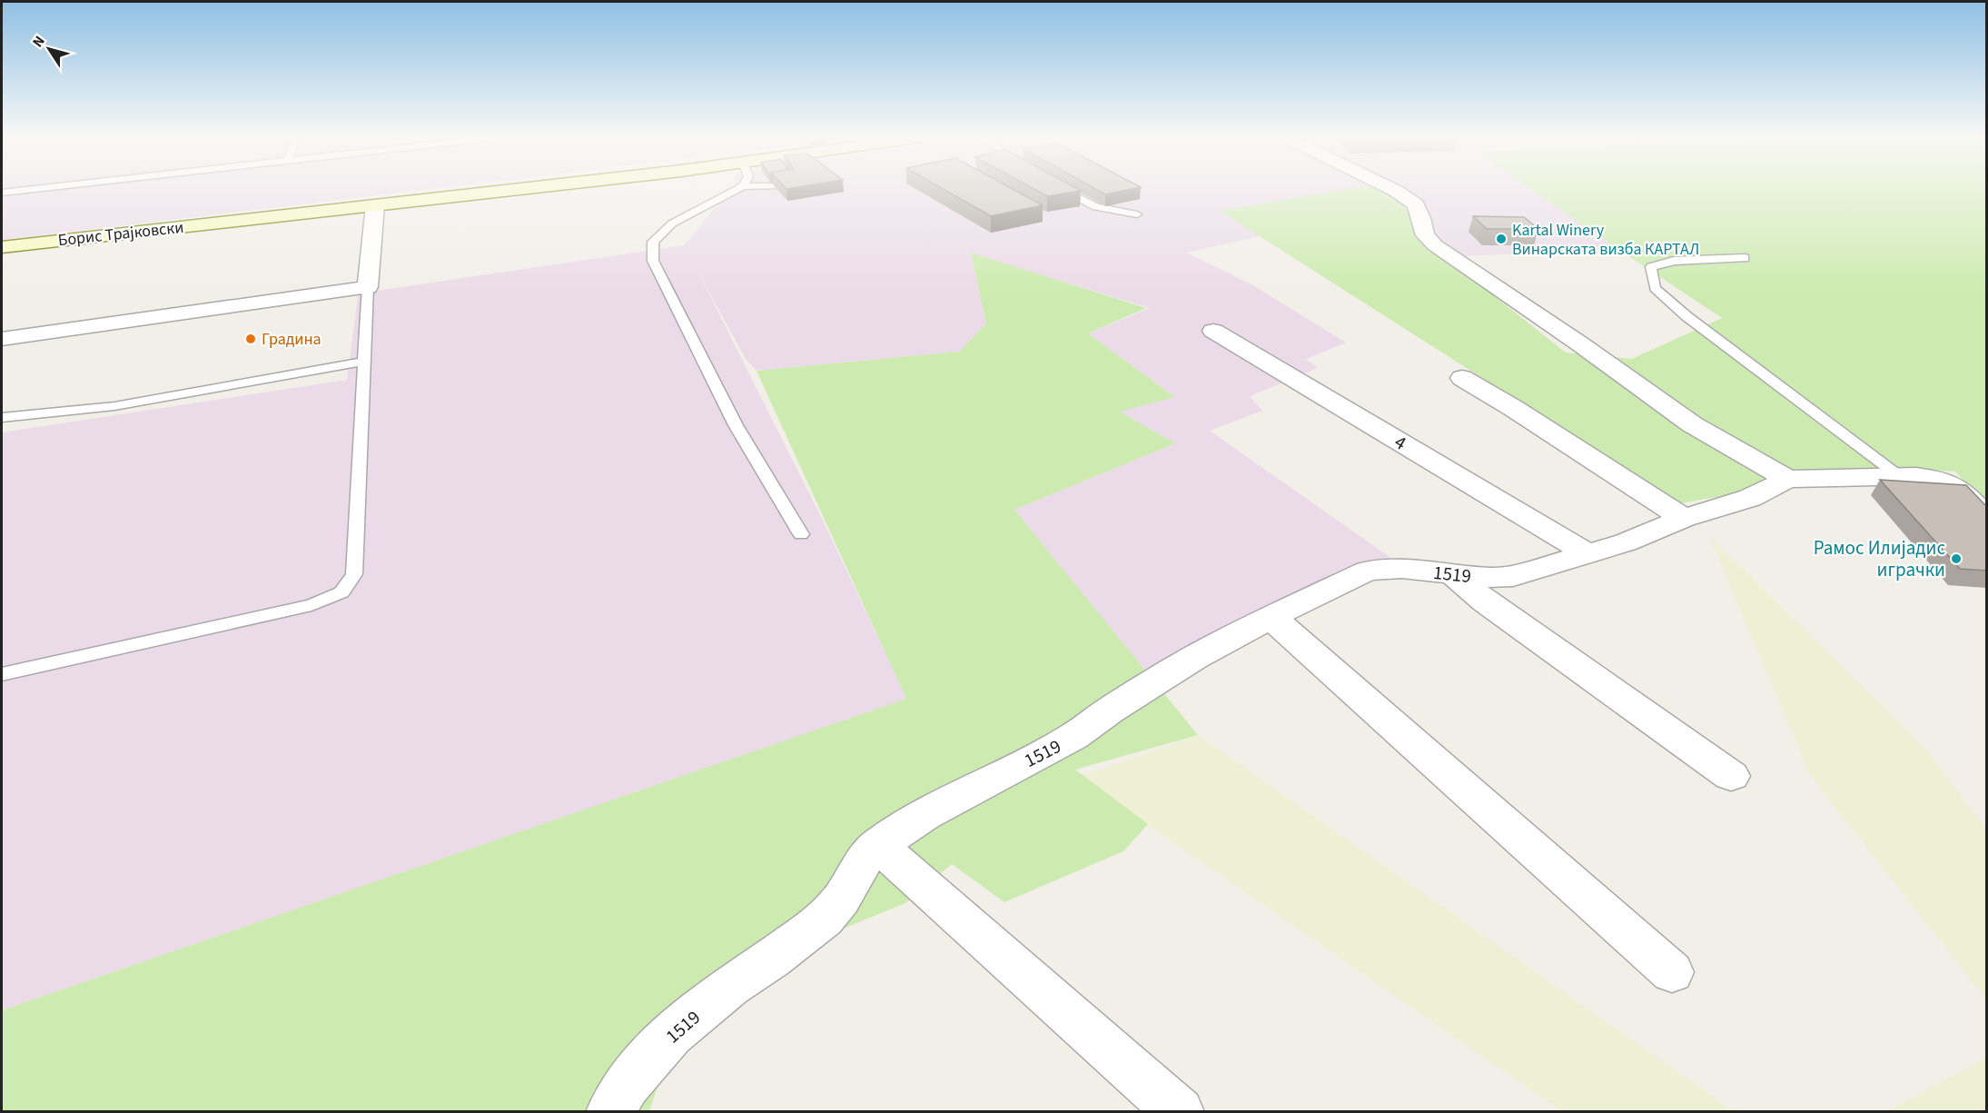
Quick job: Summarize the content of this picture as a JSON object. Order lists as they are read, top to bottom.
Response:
{
  "streets": {
    "main road": ["Борис Трајковски"],
    "street": ["4", "1519"]
  },
  "crossings": [
    ["4", "1519"]
  ],
  "places": ["Kartal Winery Винарската визба КАРТАЛ", "Градина", "Рамос Илијадис играчки"],
  "north": "top left"
}
